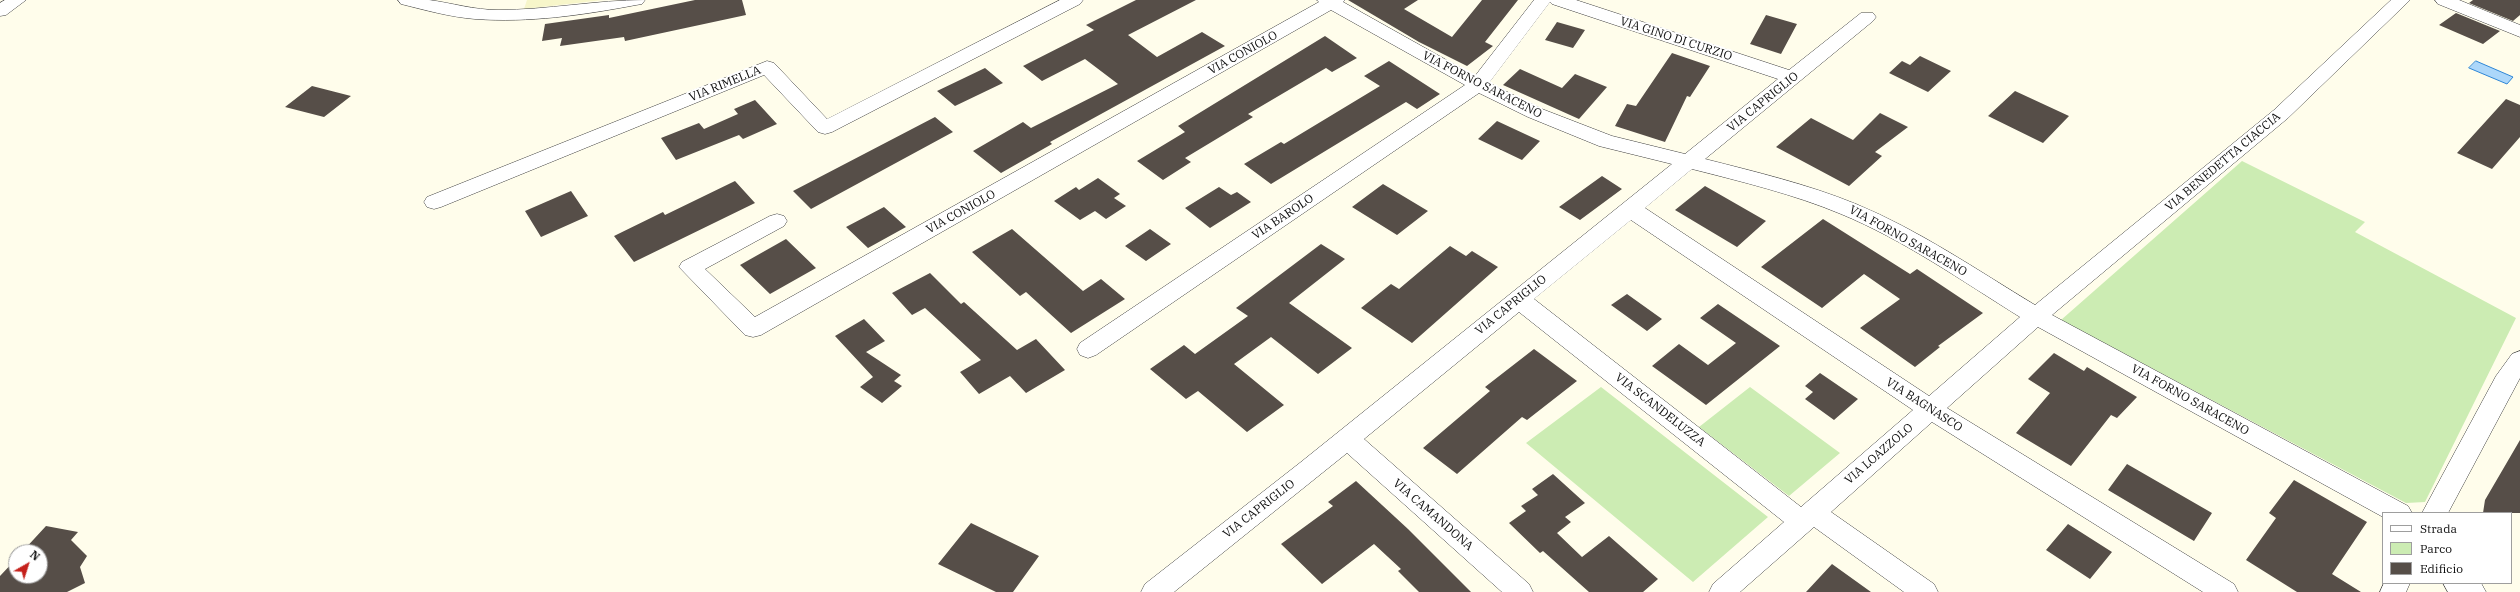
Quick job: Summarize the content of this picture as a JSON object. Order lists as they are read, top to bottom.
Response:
{
  "streets": {
    "street": [
      "VIA GINO DI CURZIO",
      "VIA CONIOLO",
      "VIA RIMELLA",
      "VIA FORNO SARACENO",
      "VIA CAPRIGLIO",
      "VIA BENEDETTA CIACCIA",
      "VIA BAROLO",
      "VIA BAGNASCO",
      "VIA SCANDELUZZA",
      "VIA LOAZZOLO",
      "VIA CAMANDONA"
    ]
  },
  "crossings": [
    ["VIA GINO DI CURZIO", "VIA CAPRIGLIO"],
    ["VIA CONIOLO", "VIA FORNO SARACENO"],
    ["VIA FORNO SARACENO", "VIA CAPRIGLIO"],
    ["VIA FORNO SARACENO", "VIA BENEDETTA CIACCIA"],
    ["VIA FORNO SARACENO", "VIA BAROLO"],
    ["VIA FORNO SARACENO", "VIA LOAZZOLO"],
    ["VIA CAPRIGLIO", "VIA BAGNASCO"],
    ["VIA CAPRIGLIO", "VIA SCANDELUZZA"],
    ["VIA CAPRIGLIO", "VIA CAMANDONA"],
    ["VIA BENEDETTA CIACCIA", "VIA LOAZZOLO"],
    ["VIA BAGNASCO", "VIA LOAZZOLO"],
    ["VIA SCANDELUZZA", "VIA LOAZZOLO"]
  ],
  "legend": ["Strada", "Parco", "Edificio"],
  "north": "top right"
}
